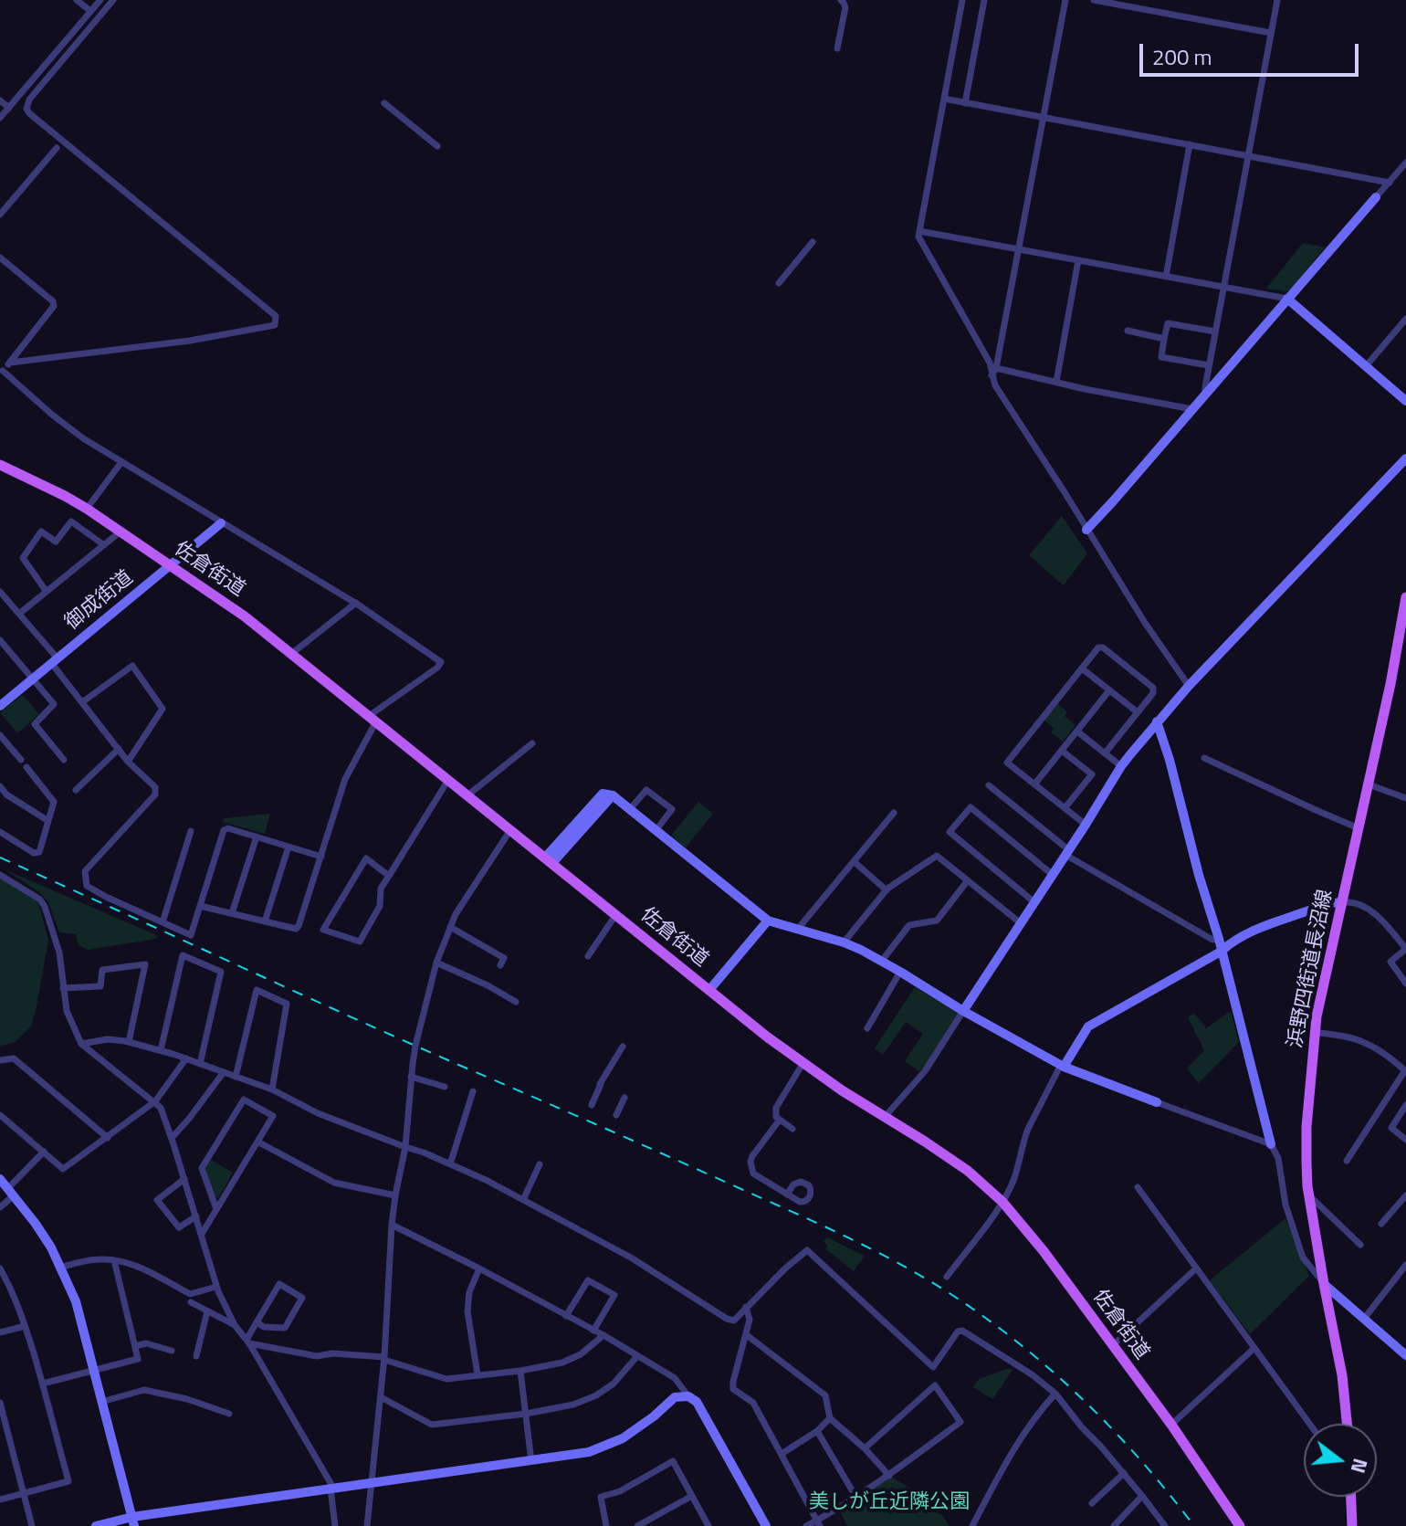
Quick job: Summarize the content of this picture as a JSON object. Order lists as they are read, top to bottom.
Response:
{
  "streets": {
    "main road": ["佐倉街道", "浜野四街道長沼線"],
    "street": ["御成街道"]
  },
  "crossings": [
    ["佐倉街道", "御成街道"]
  ],
  "parks": ["美しが丘近隣公園"],
  "scale_bar": "200 m",
  "north": "right"
}
